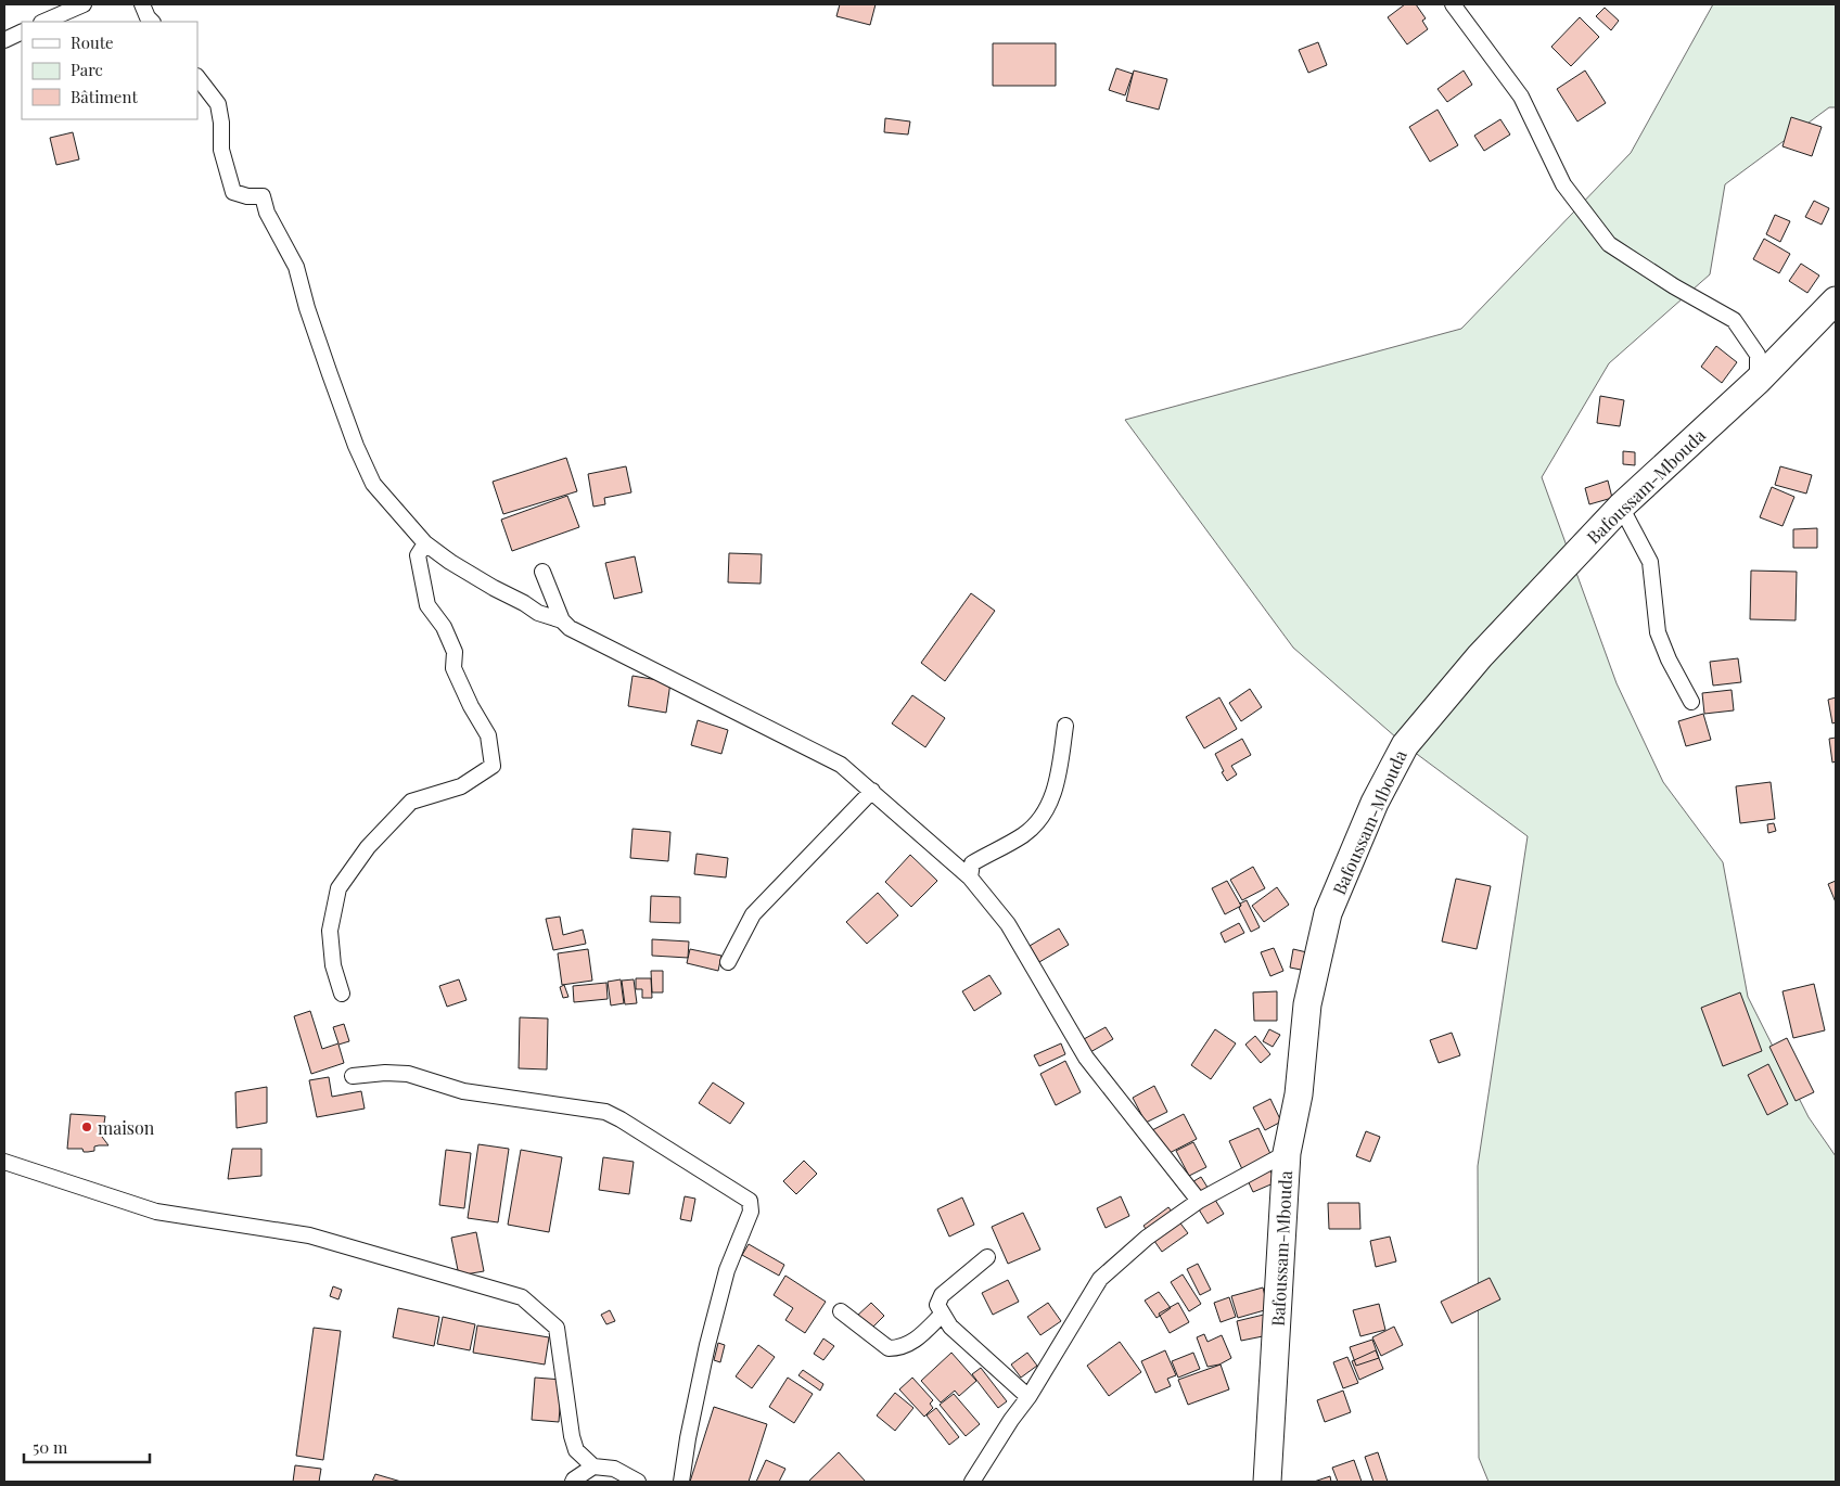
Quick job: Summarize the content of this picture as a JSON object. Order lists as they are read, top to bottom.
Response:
{
  "streets": {
    "highway": ["Bafoussam-Mbouda"]
  },
  "places": ["maison"],
  "legend": ["Route", "Parc", "Bâtiment"],
  "scale_bar": "50 m"
}
